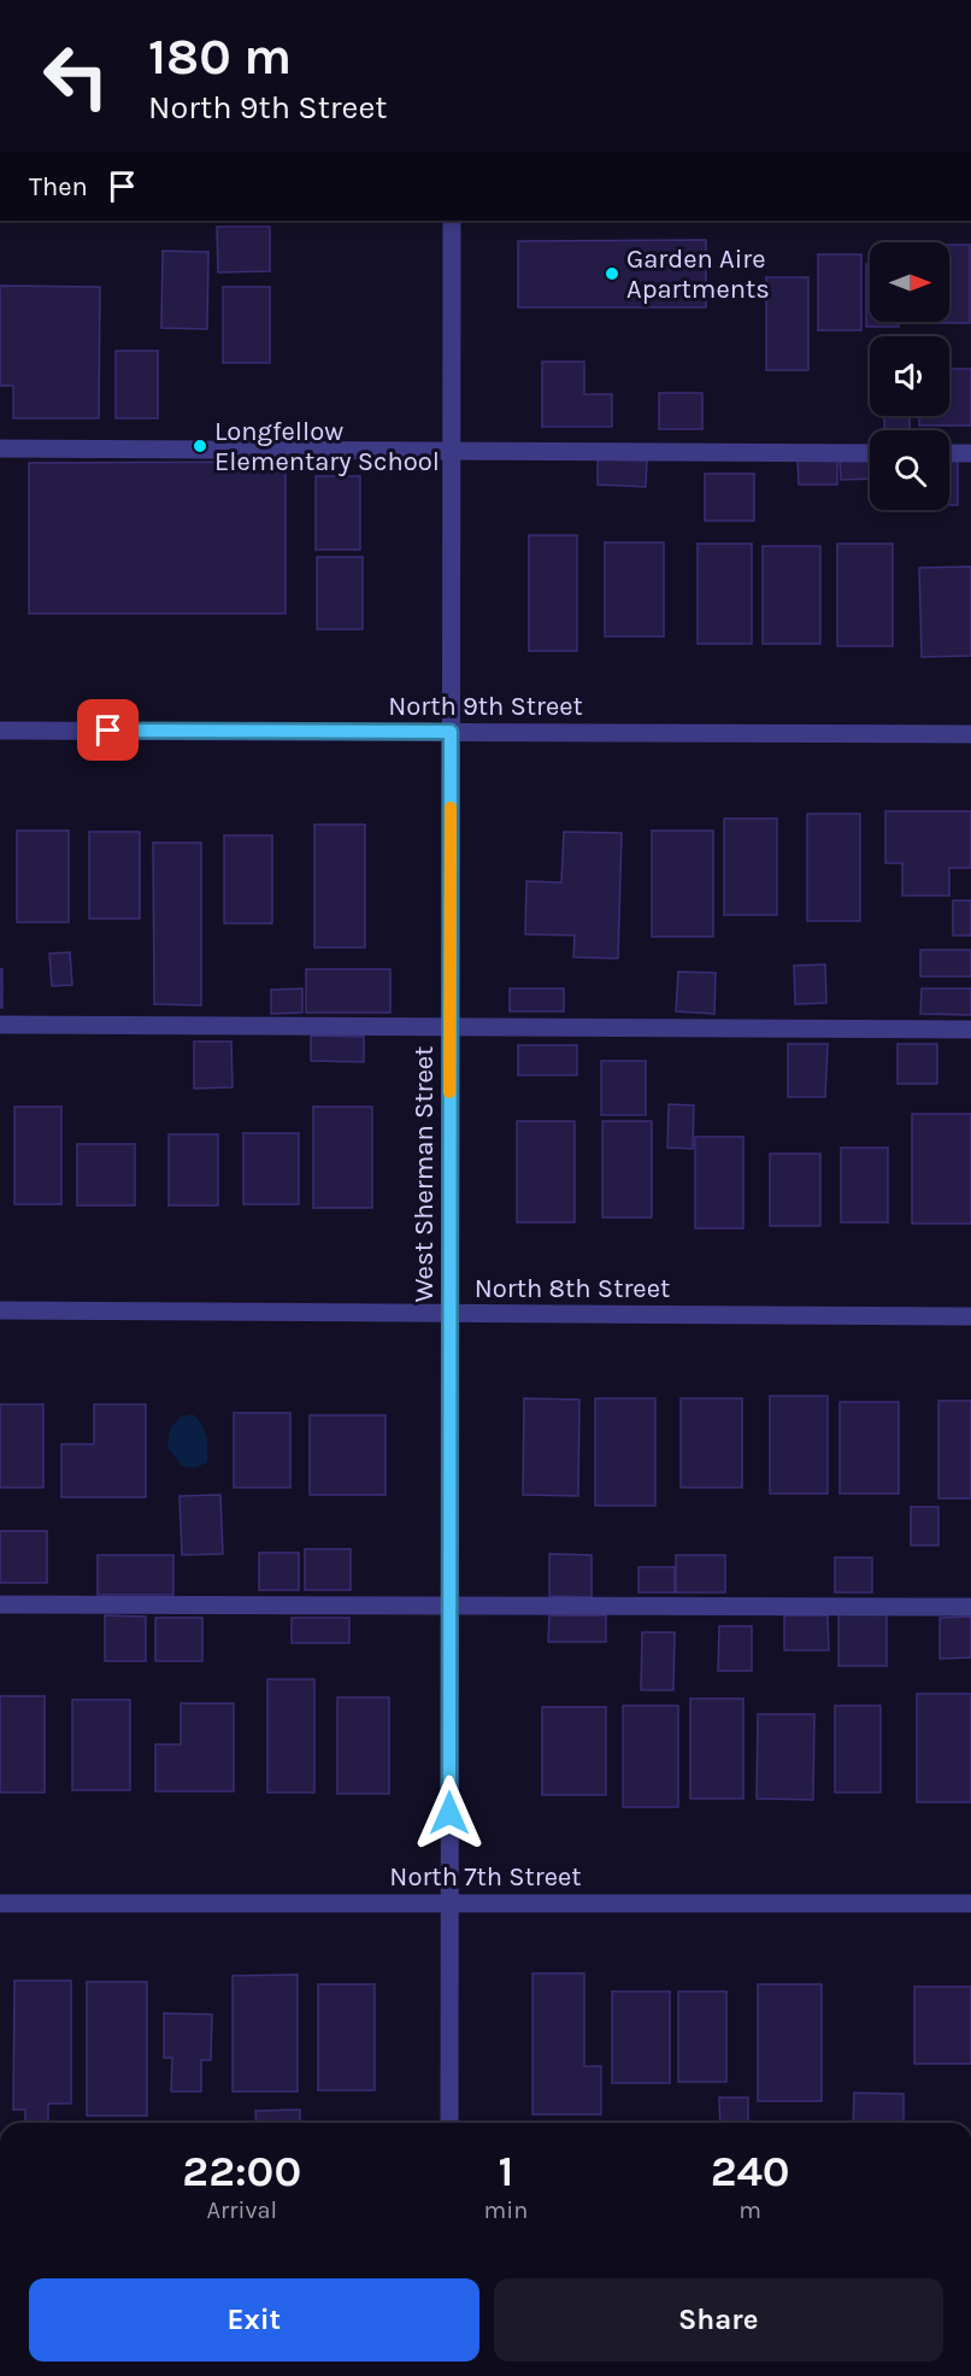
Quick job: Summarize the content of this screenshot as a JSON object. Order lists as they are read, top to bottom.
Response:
{
  "streets": {
    "street": [
      "North 9th Street",
      "West Sherman Street",
      "North 8th Street",
      "North 7th Street"
    ]
  },
  "crossings": [
    ["North 9th Street", "West Sherman Street"],
    ["West Sherman Street", "North 8th Street"],
    ["West Sherman Street", "North 7th Street"]
  ],
  "places": ["Garden Aire Apartments", "Longfellow Elementary School"],
  "north": "right",
  "page": {
    "turn": ["180 m", "North 9th Street"],
    "then": "Then",
    "eta": [
      "22:00",
      "Arrival",
      "1",
      "min",
      "240",
      "m"
    ],
    "buttons": ["Exit", "Share"]
  }
}
